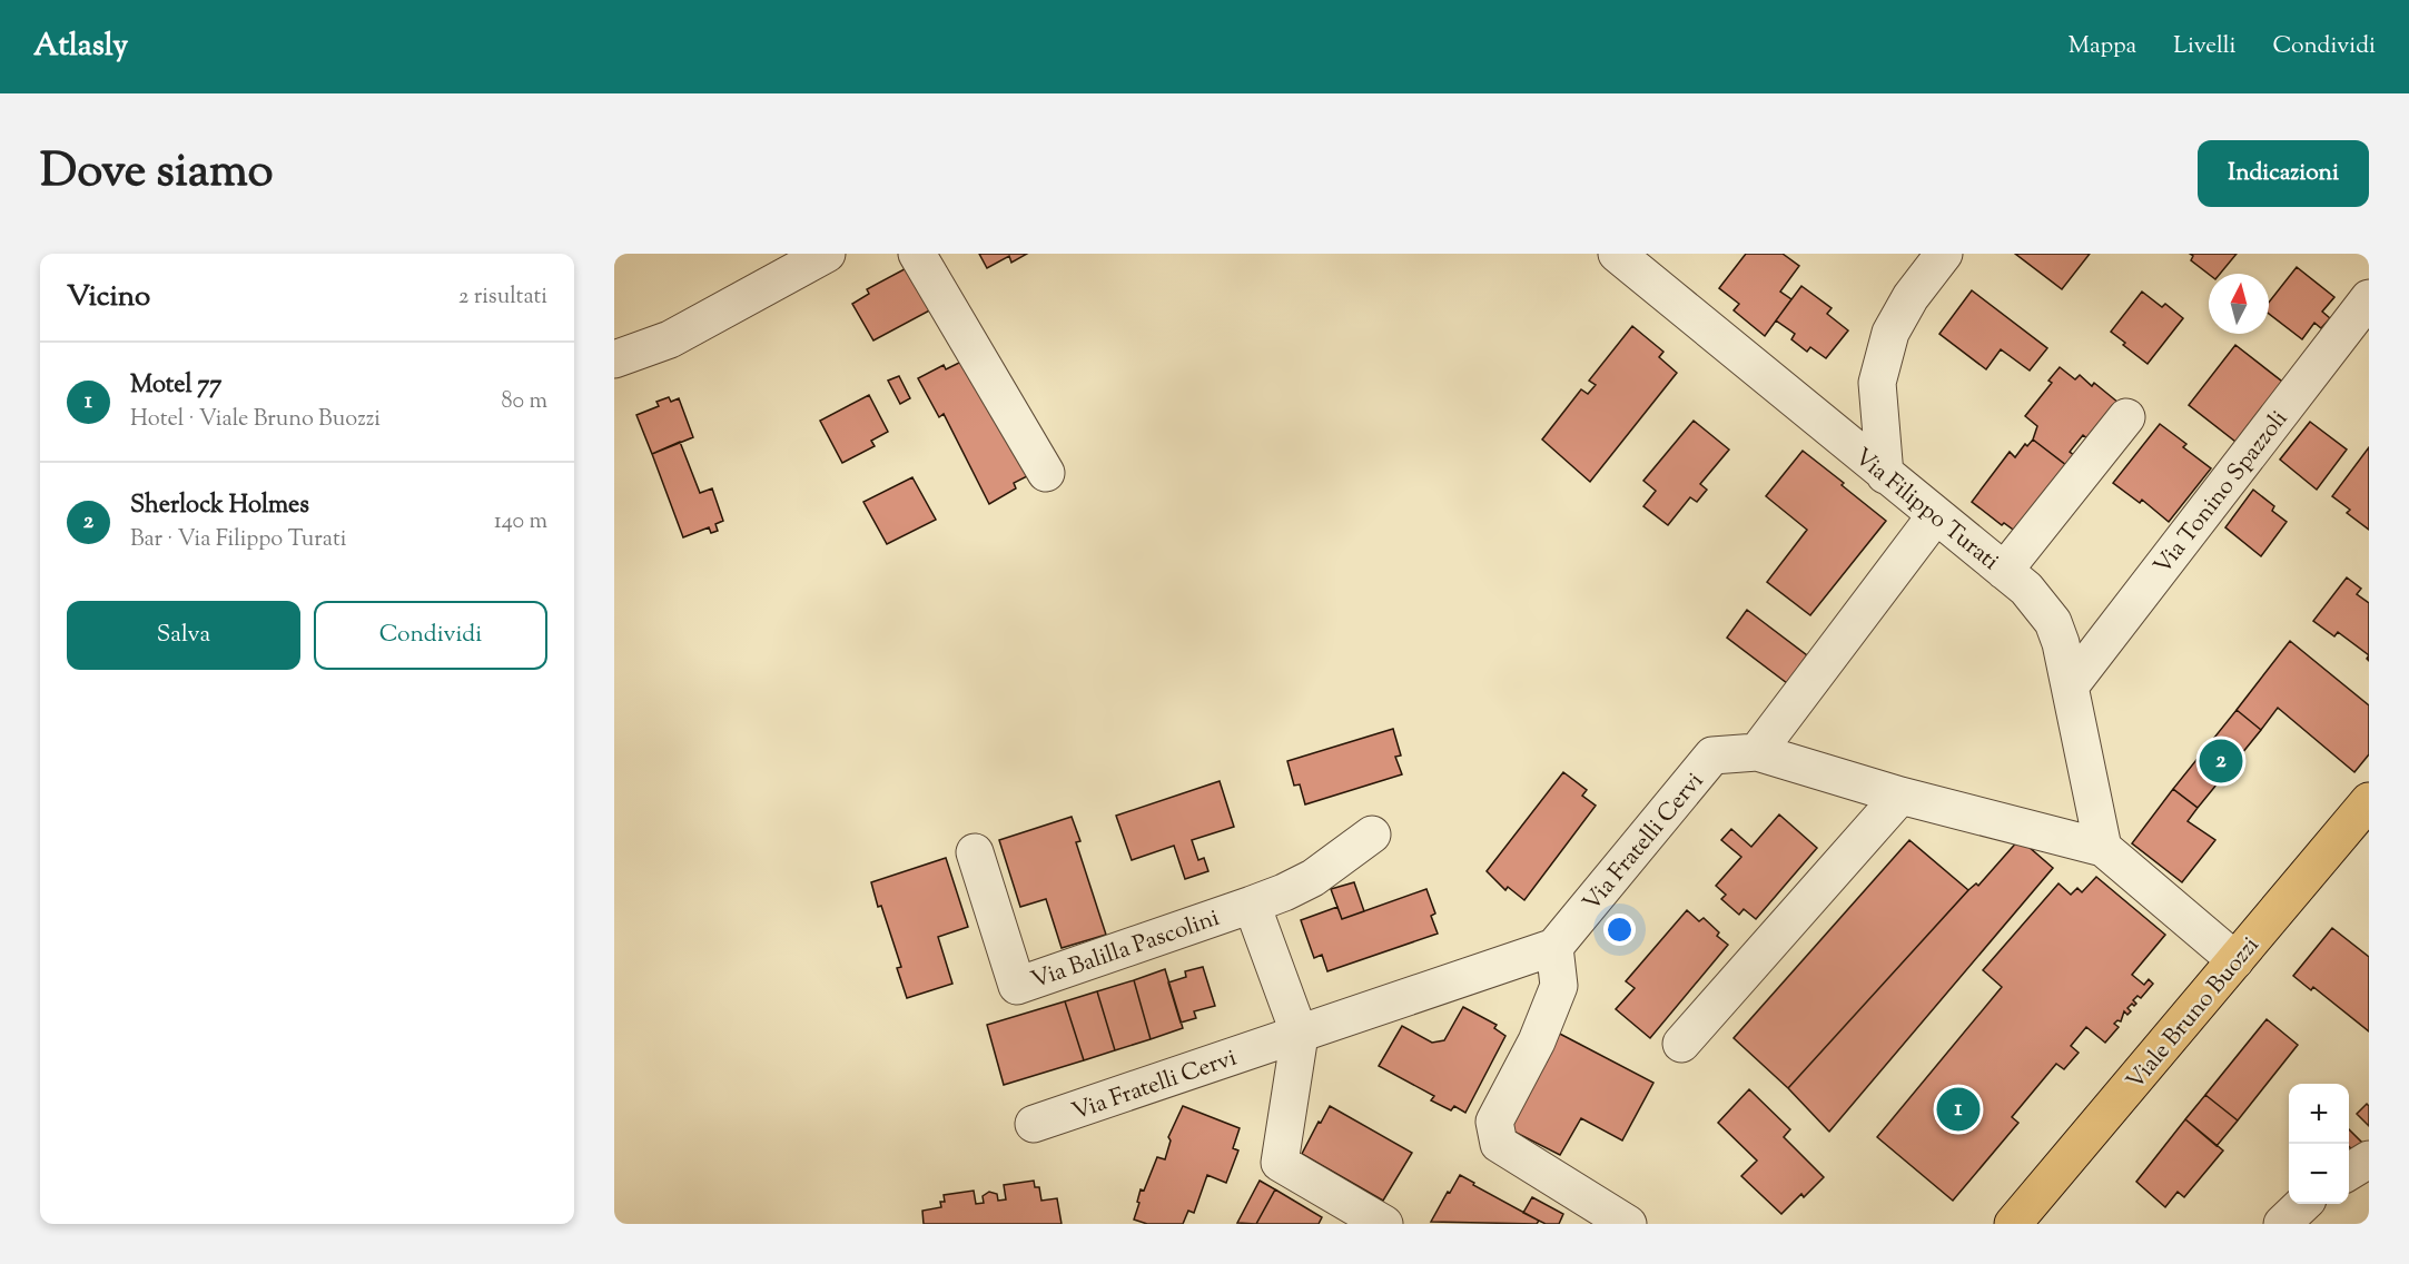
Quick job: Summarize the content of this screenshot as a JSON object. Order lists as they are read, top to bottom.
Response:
{
  "streets": {
    "main road": ["Viale Bruno Buozzi"],
    "street": [
      "Via Tonino Spazzoli",
      "Via Filippo Turati",
      "Via Fratelli Cervi",
      "Via Balilla Pascolini"
    ]
  },
  "crossings": [
    ["Via Tonino Spazzoli", "Via Filippo Turati"],
    ["Via Filippo Turati", "Via Fratelli Cervi"],
    ["Via Fratelli Cervi", "Viale Bruno Buozzi"]
  ],
  "north": "top",
  "page": {
    "header": "Atlasly",
    "nav": ["Mappa", "Livelli", "Condividi"],
    "title": "Dove siamo",
    "buttons": [
      "Indicazioni",
      ["Salva", "Condividi"]
    ],
    "heading": ["Vicino", "2 risultati"],
    "list": [
      {
        "mark": "1",
        "name": "Motel 77",
        "note": "Hotel · Viale Bruno Buozzi",
        "value": "80 m"
      },
      {
        "mark": "2",
        "name": "Sherlock Holmes",
        "note": "Bar · Via Filippo Turati",
        "value": "140 m"
      }
    ],
    "pins": ["2", "1"],
    "map_buttons": ["+", "−"]
  }
}
